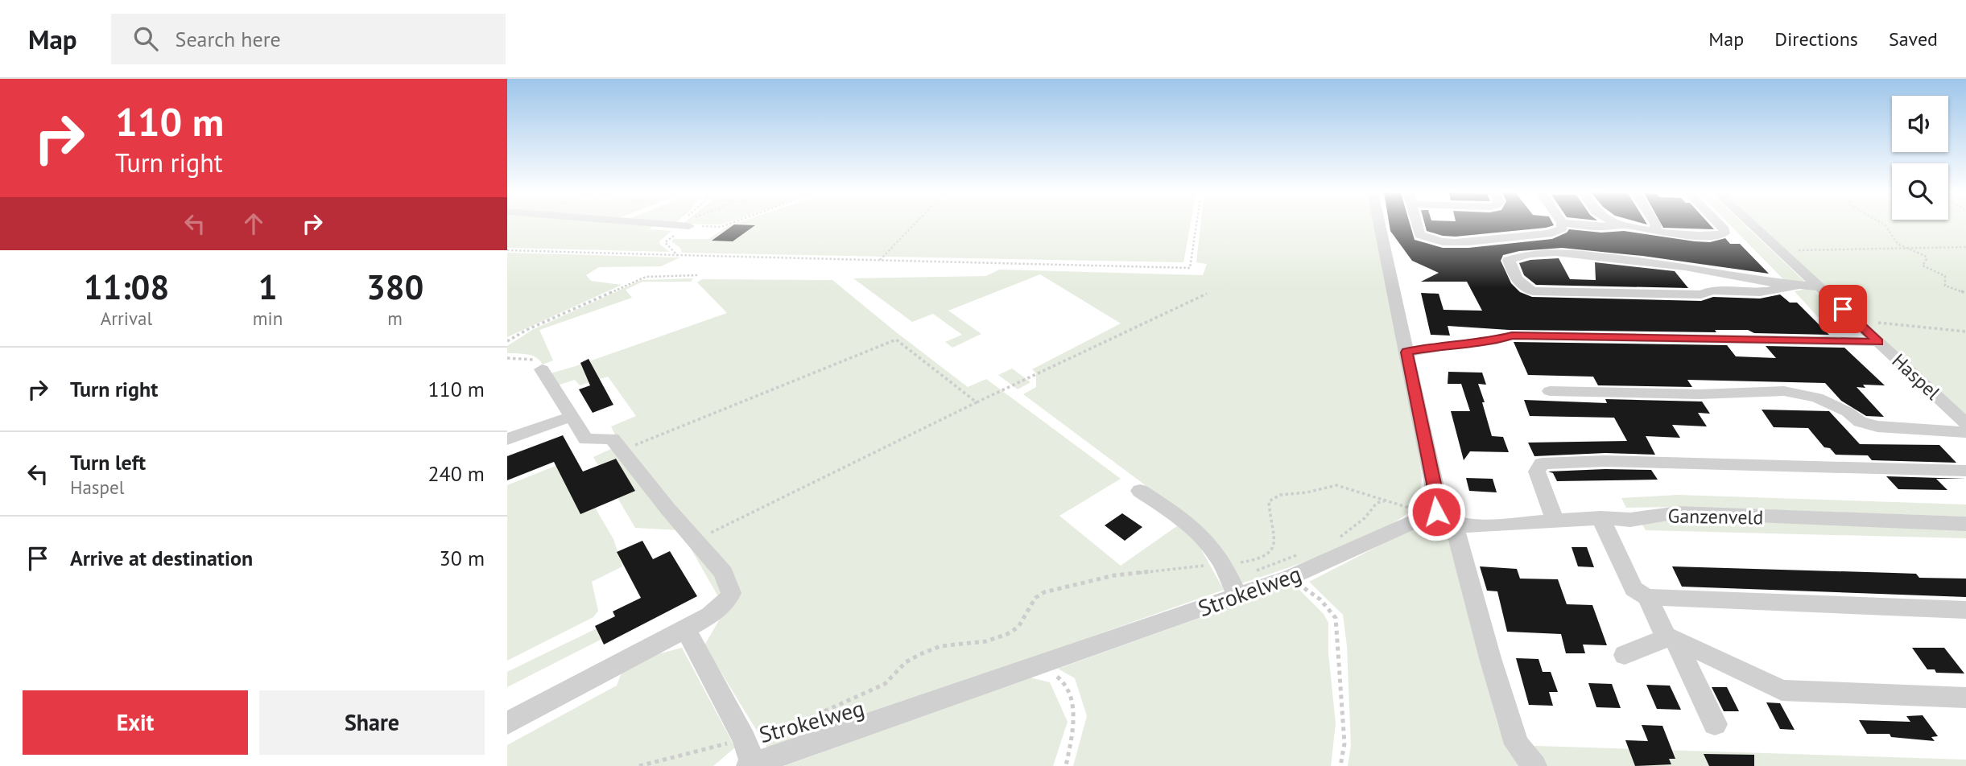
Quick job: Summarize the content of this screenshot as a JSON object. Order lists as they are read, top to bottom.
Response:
{
  "streets": {
    "street": ["Haspel", "Ganzenveld", "Strokelweg"]
  },
  "crossings": [
    ["Ganzenveld", "Strokelweg"]
  ],
  "page": {
    "header": "Map",
    "search": "Search here",
    "nav": ["Map", "Directions", "Saved"],
    "turn": ["110 m", "Turn right"],
    "eta": [
      "11:08",
      "Arrival",
      "1",
      "min",
      "380",
      "m"
    ],
    "list": [
      {
        "name": "Turn right",
        "value": "110 m"
      },
      {
        "name": "Turn left",
        "note": "Haspel",
        "value": "240 m"
      },
      {
        "name": "Arrive at destination",
        "value": "30 m"
      }
    ],
    "buttons": ["Exit", "Share"]
  }
}
